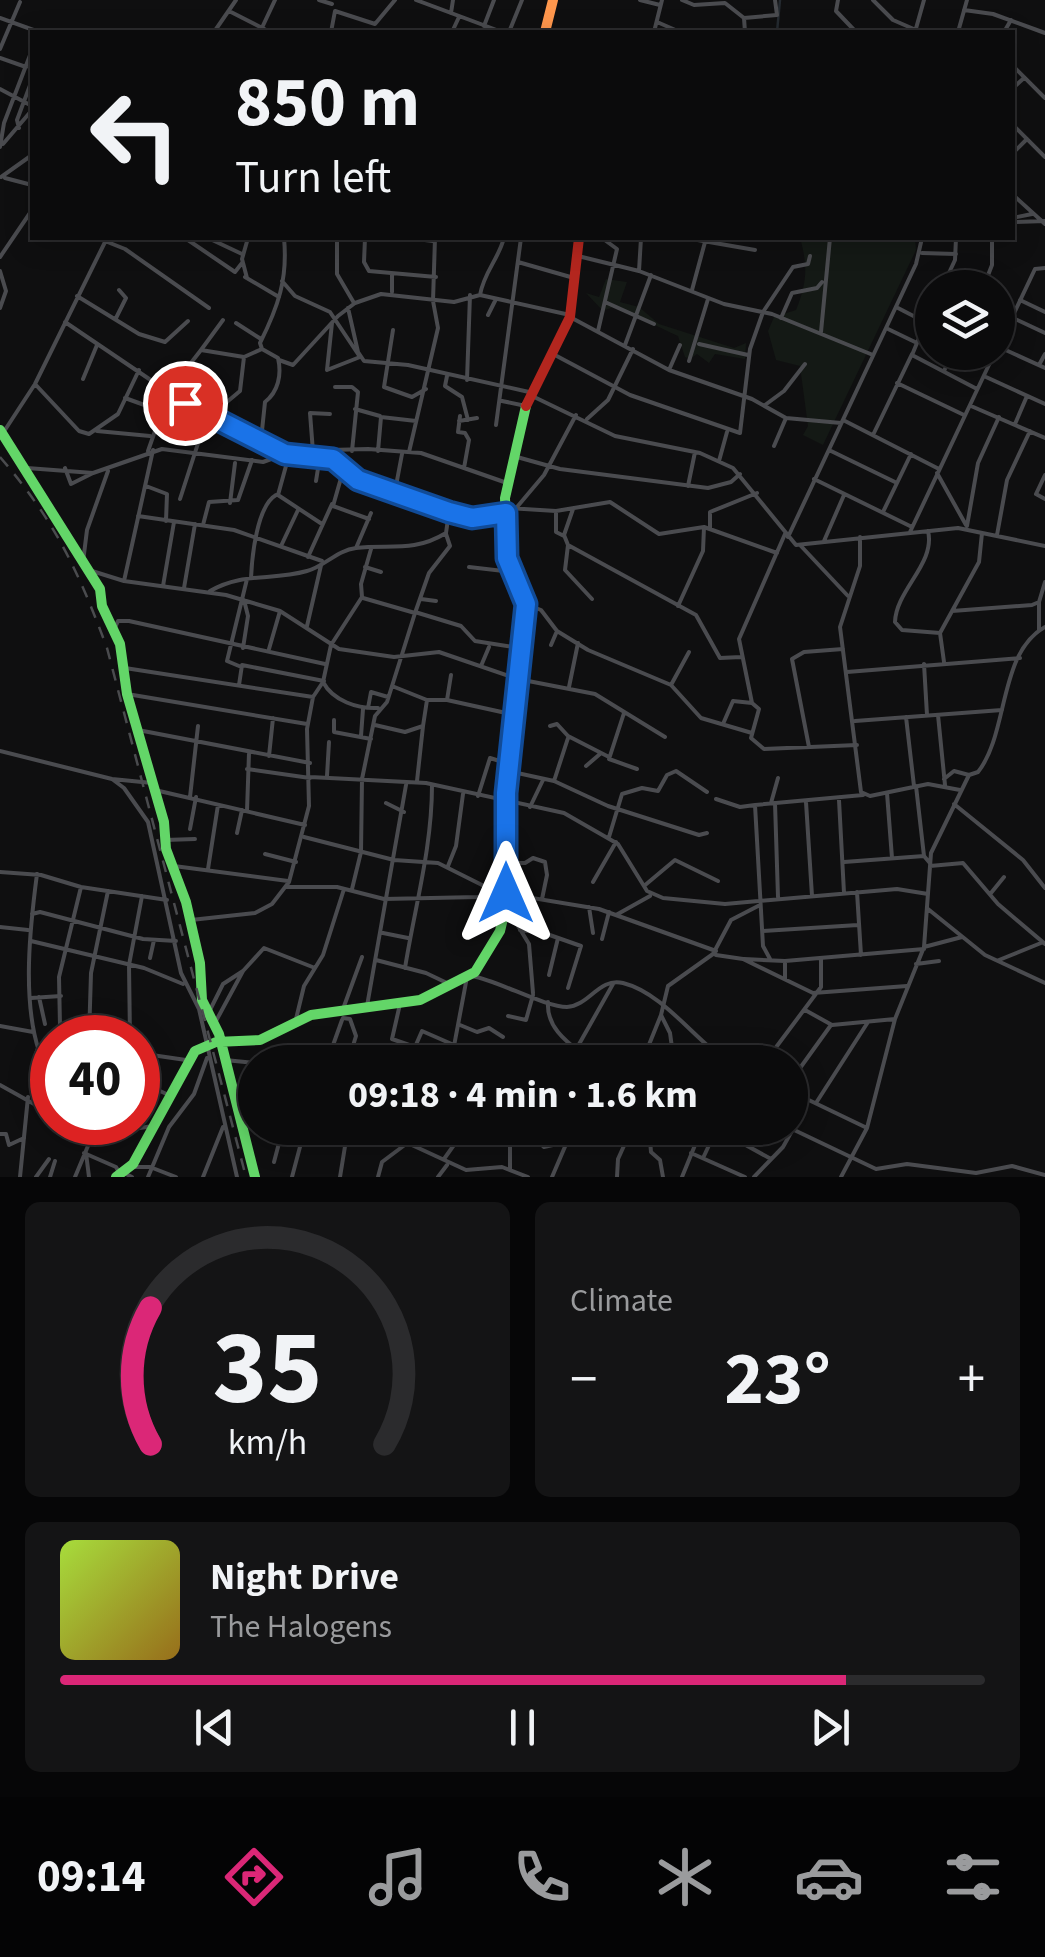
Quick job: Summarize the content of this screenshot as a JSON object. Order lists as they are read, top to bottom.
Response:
{
  "page": {
    "turn": ["850 m", "Turn left"],
    "limit": "40",
    "trip": "09:18 · 4 min · 1.6 km",
    "tile": "Climate",
    "heat": ["−", "23°", "+"],
    "song": ["Night Drive", "The Halogens"],
    "tabs": "09:14",
    "gauge": ["35", "km/h"]
  }
}
